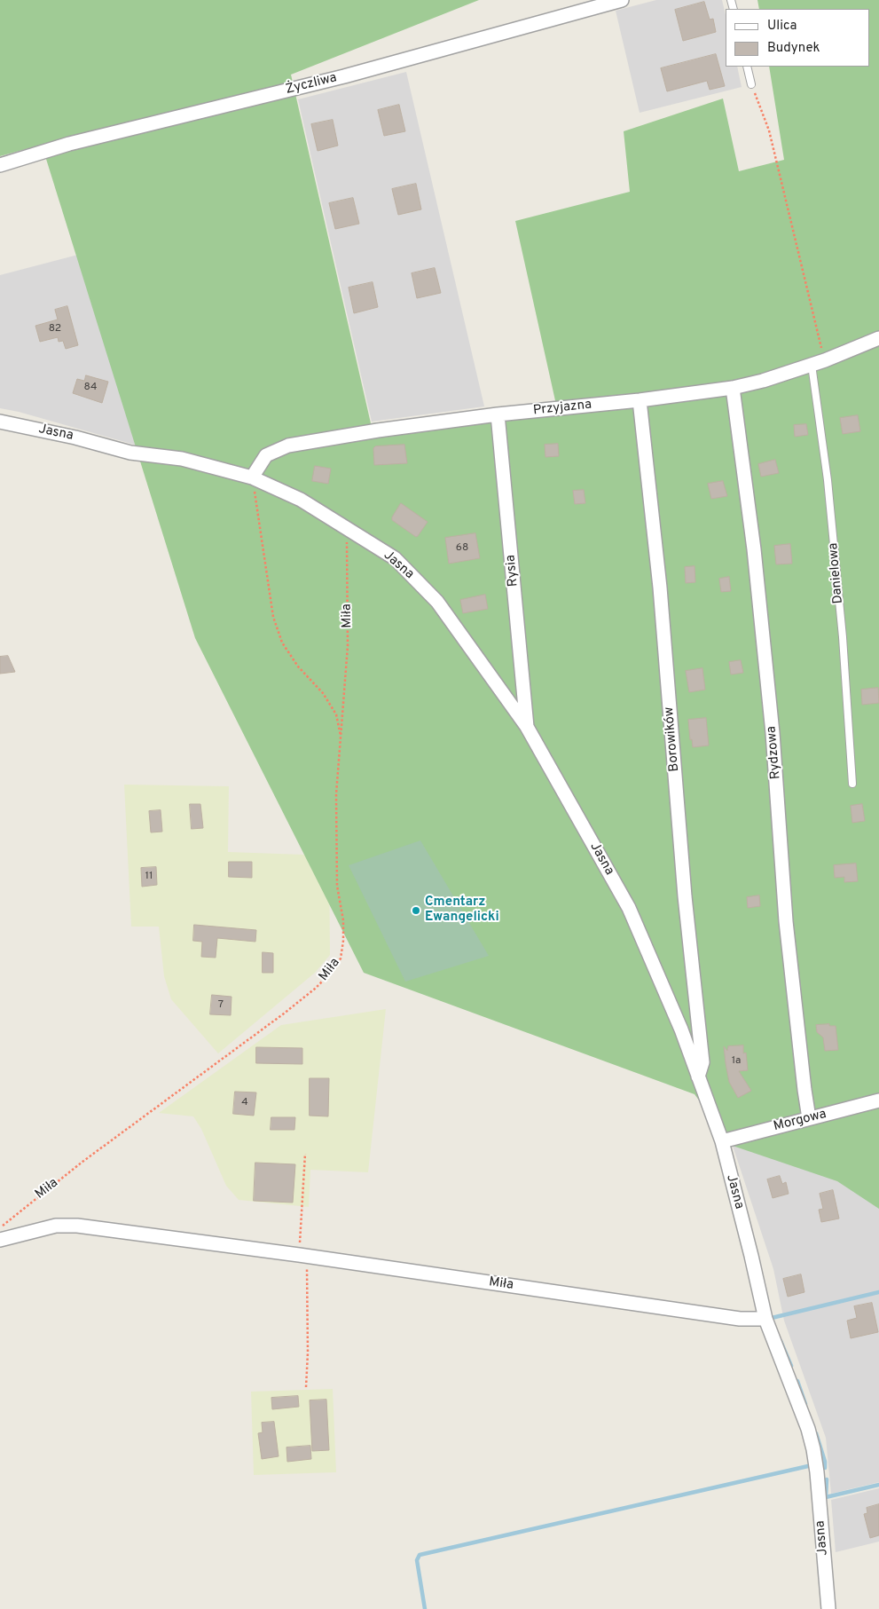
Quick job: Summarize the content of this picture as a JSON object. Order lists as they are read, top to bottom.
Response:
{
  "streets": {
    "street": [
      "Życzliwa",
      "Przyjazna",
      "Jasna",
      "Rysia",
      "Miła",
      "Borowików",
      "Rydzowa",
      "Morgowa"
    ],
    "lane": ["Danielowa"]
  },
  "crossings": [
    ["Przyjazna", "Jasna"],
    ["Przyjazna", "Rysia"],
    ["Przyjazna", "Danielowa"],
    ["Przyjazna", "Borowików"],
    ["Przyjazna", "Rydzowa"],
    ["Jasna", "Rysia"],
    ["Jasna", "Miła"],
    ["Jasna", "Borowików"],
    ["Jasna", "Morgowa"],
    ["Rydzowa", "Morgowa"]
  ],
  "places": ["Cmentarz Ewangelicki"],
  "house_numbers": [
    "82",
    "84",
    "68",
    "11",
    "7",
    "1a",
    "4"
  ],
  "legend": ["Ulica", "Budynek"]
}
